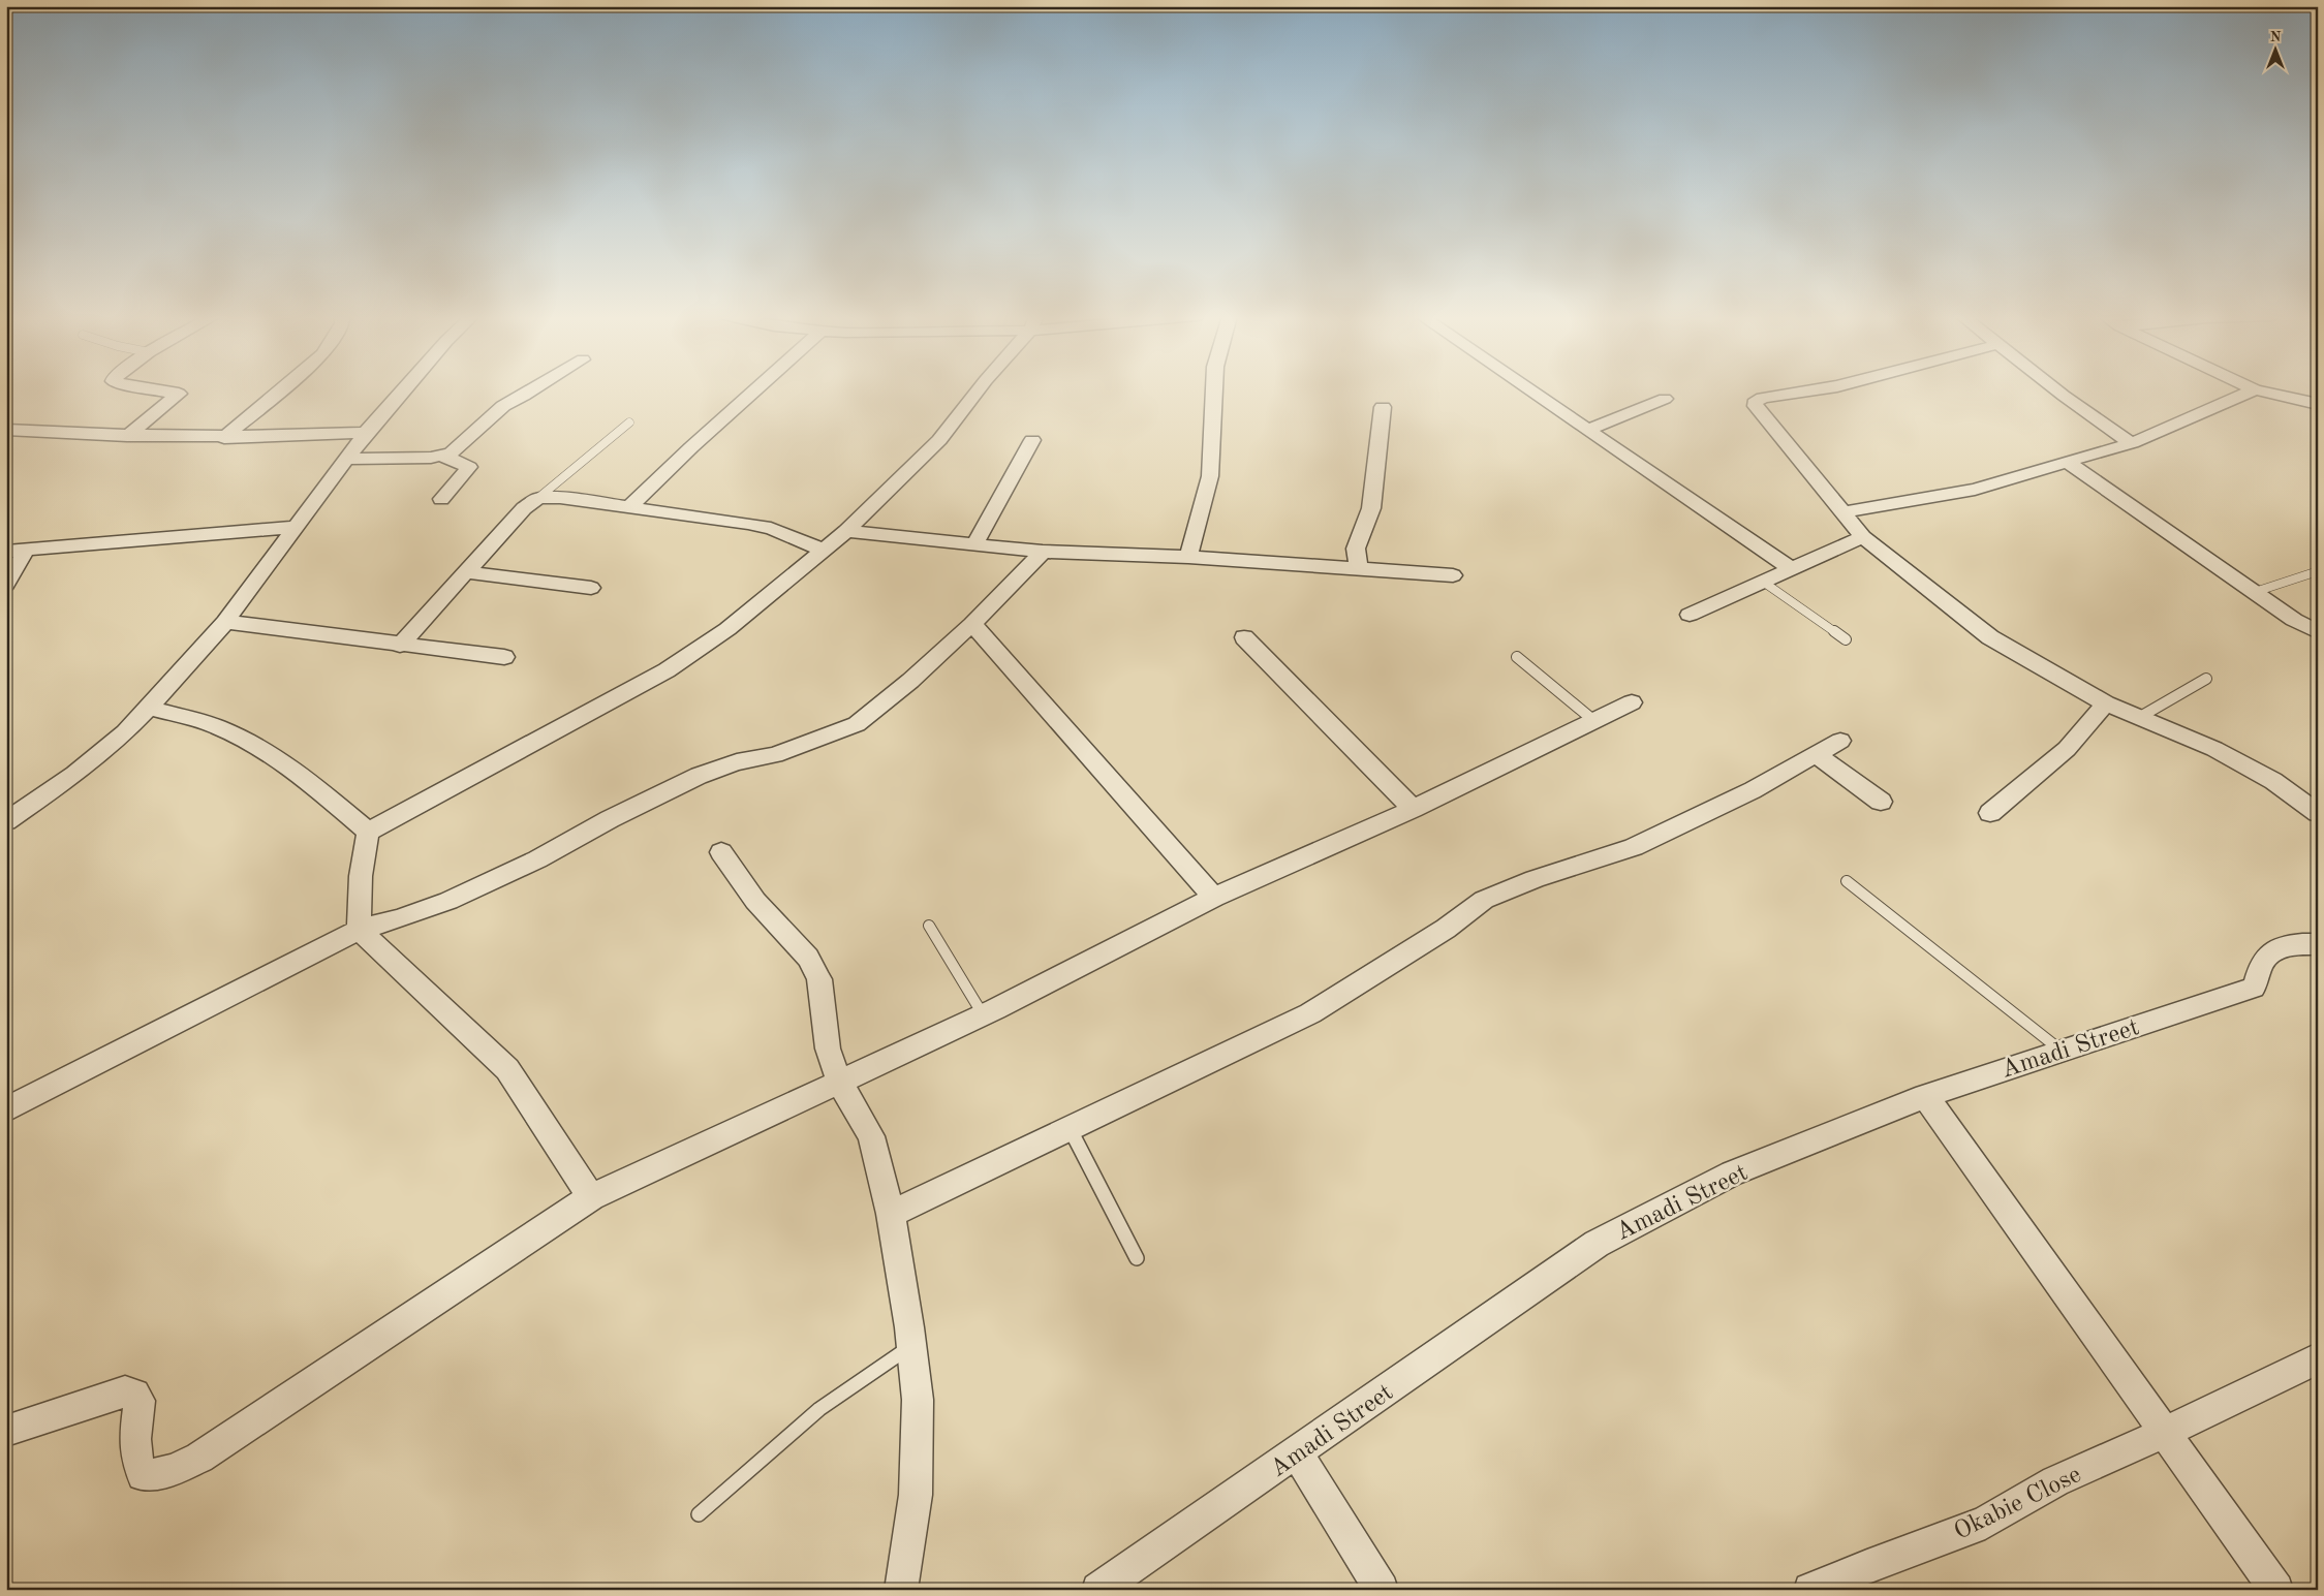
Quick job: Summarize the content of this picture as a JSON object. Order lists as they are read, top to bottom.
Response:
{
  "streets": {
    "street": ["Amadi Street", "Okabie Close"]
  },
  "north": "top"
}
